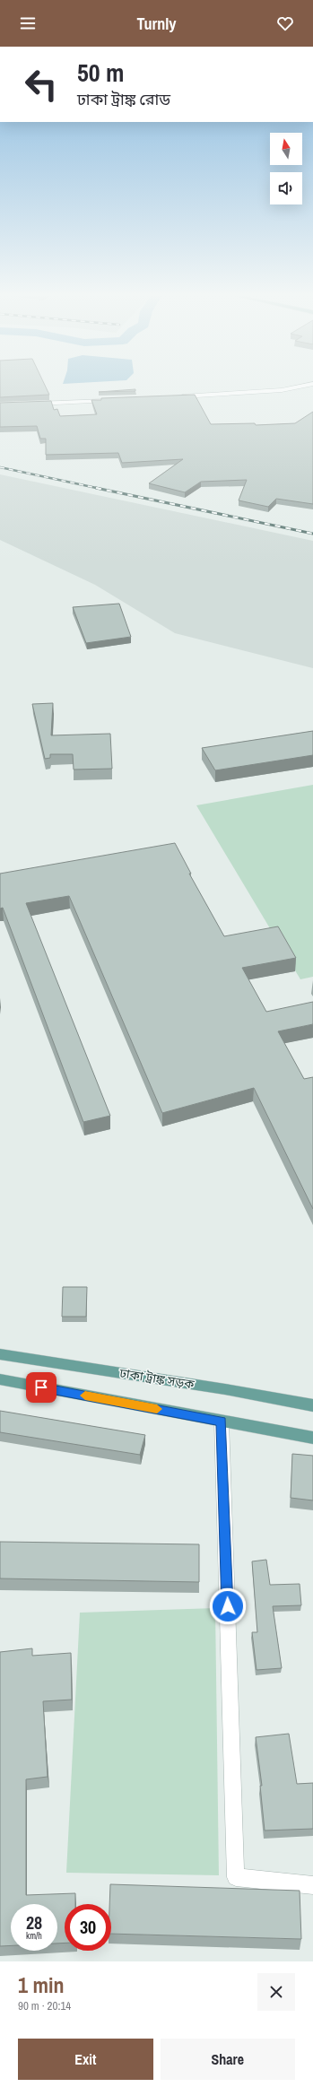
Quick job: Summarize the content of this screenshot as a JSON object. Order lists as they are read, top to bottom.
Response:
{
  "streets": {
    "main road": ["ঢাকা ট্রাঙ্ক সড়ক"]
  },
  "north": "top",
  "page": {
    "header": "Turnly",
    "turn": ["50 m", "ঢাকা ট্রাঙ্ক রোড"],
    "speed": "28 km/h",
    "limit": "30",
    "heading": ["1 min", "90 m · 20:14"],
    "buttons": ["Exit", "Share"]
  }
}
